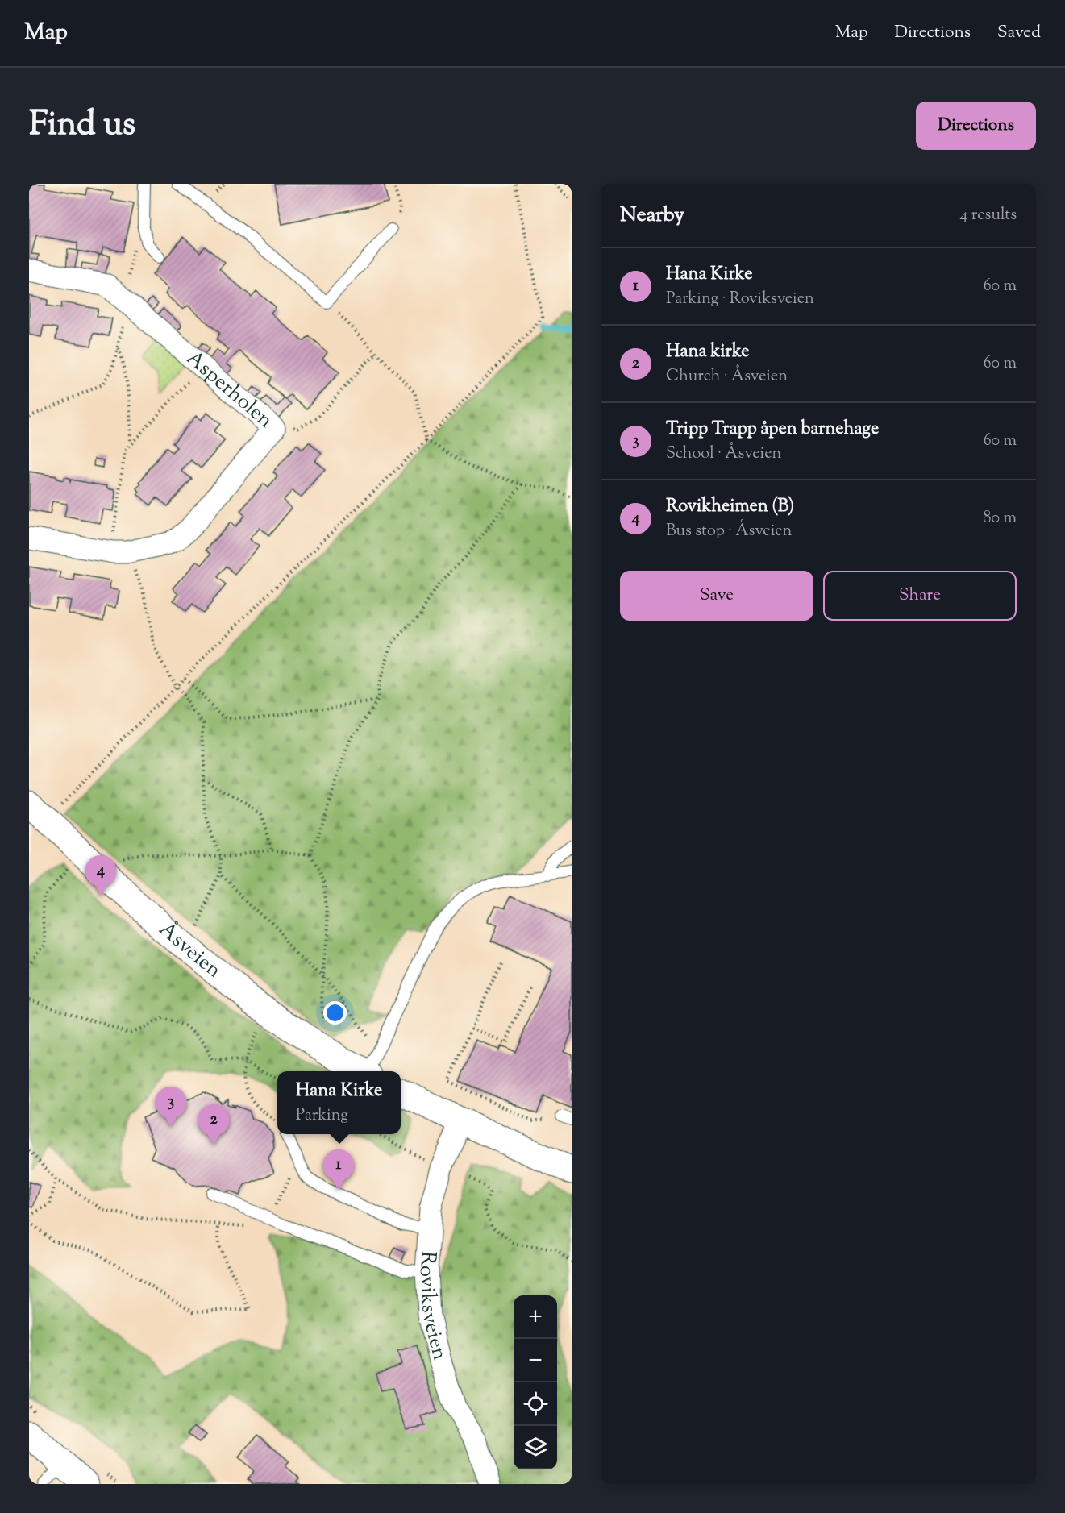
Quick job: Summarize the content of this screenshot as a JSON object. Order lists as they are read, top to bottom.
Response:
{
  "streets": {
    "street": ["Asperholen", "Åsveien", "Roviksveien"]
  },
  "page": {
    "header": "Map",
    "nav": ["Map", "Directions", "Saved"],
    "title": "Find us",
    "buttons": [
      "Directions",
      ["Save", "Share"]
    ],
    "heading": ["Nearby", "4 results"],
    "list": [
      {
        "mark": "1",
        "name": "Hana Kirke",
        "note": "Parking · Roviksveien",
        "value": "60 m"
      },
      {
        "mark": "2",
        "name": "Hana kirke",
        "note": "Church · Åsveien",
        "value": "60 m"
      },
      {
        "mark": "3",
        "name": "Tripp Trapp åpen barnehage",
        "note": "School · Åsveien",
        "value": "60 m"
      },
      {
        "mark": "4",
        "name": "Rovikheimen (B)",
        "note": "Bus stop · Åsveien",
        "value": "80 m"
      }
    ],
    "pins": [
      "4",
      "3",
      "2",
      "1"
    ],
    "popup": ["Hana Kirke", "Parking"],
    "map_buttons": ["+", "−"]
  }
}
